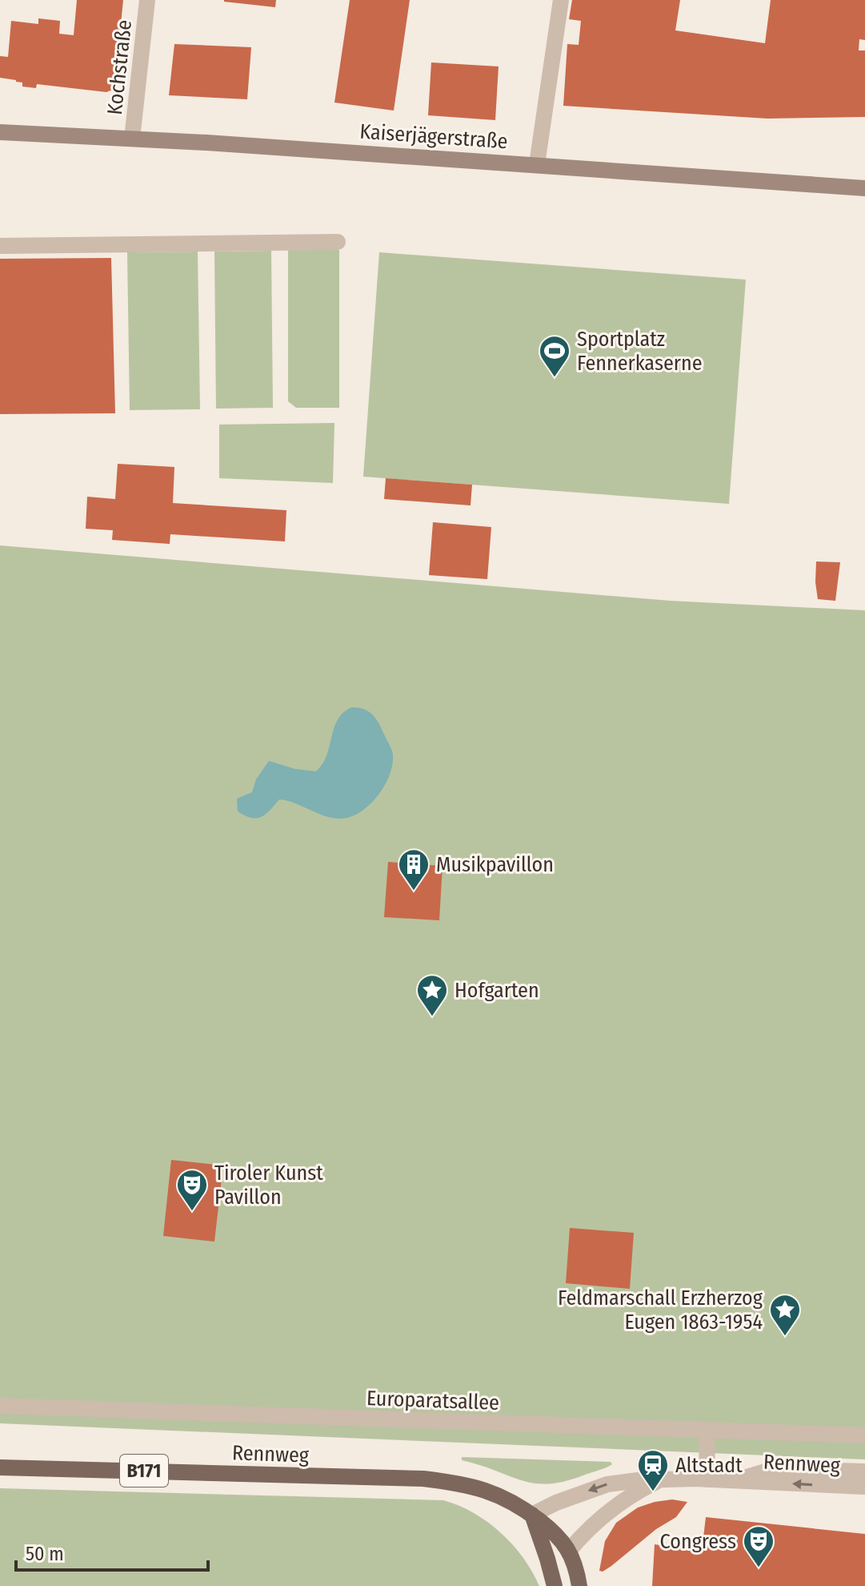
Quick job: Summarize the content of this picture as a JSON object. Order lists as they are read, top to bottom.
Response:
{
  "streets": {
    "main road": ["Rennweg", "B171"],
    "street": ["Kochstraße", "Kaiserjägerstraße", "Europaratsallee"]
  },
  "crossings": [
    ["Kochstraße", "Kaiserjägerstraße"],
    ["Rennweg", "B171"]
  ],
  "places": {
    "sports": ["Sportplatz Fennerkaserne"],
    "building": ["Musikpavillon"],
    "place": ["Hofgarten", "Feldmarschall Erzherzog Eugen 1863-1954"],
    "theatre": ["Tiroler Kunst Pavillon", "Congress"],
    "station": ["Altstadt"]
  },
  "scale_bar": "50 m"
}
